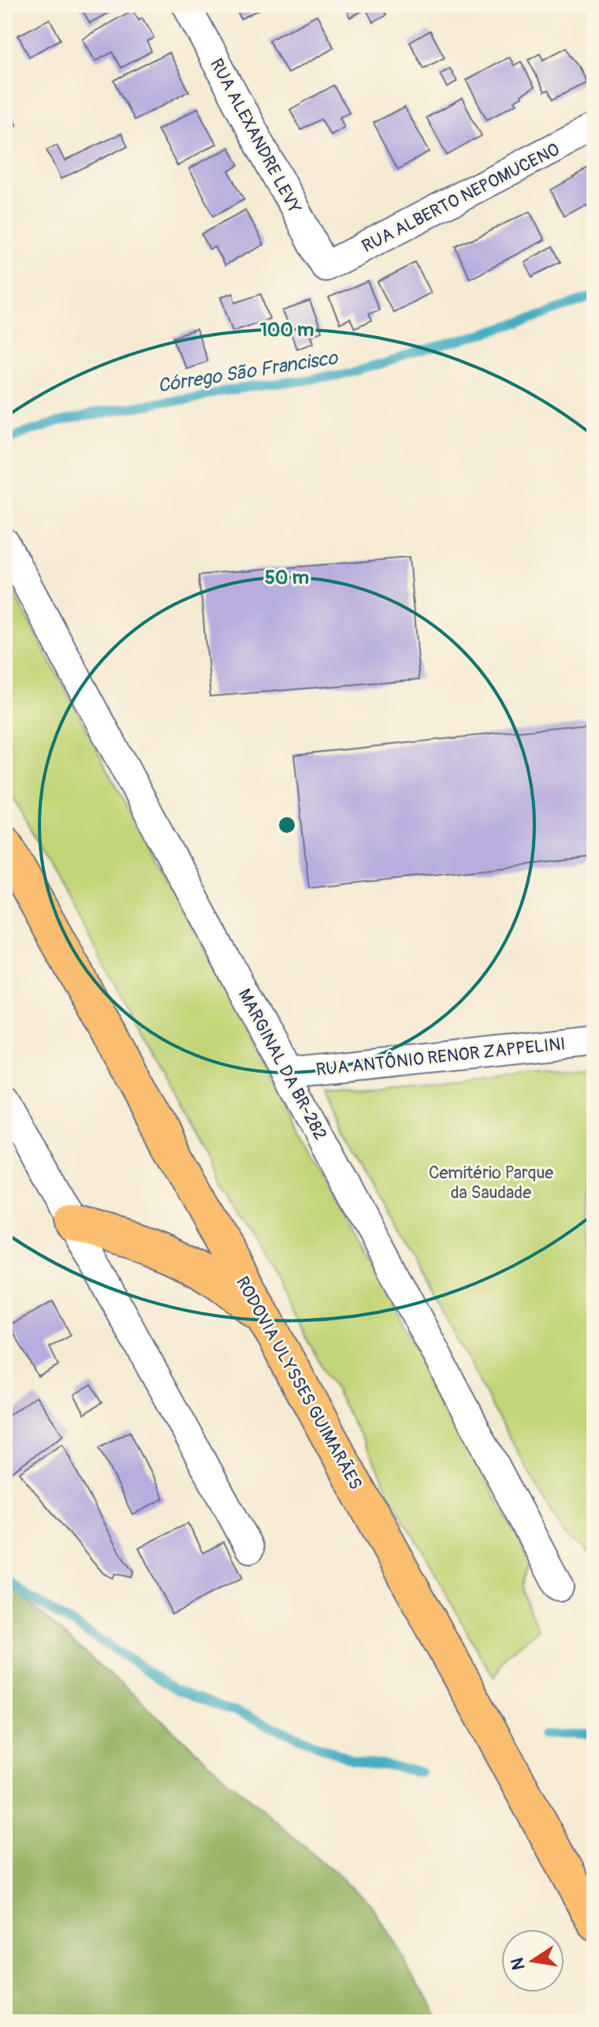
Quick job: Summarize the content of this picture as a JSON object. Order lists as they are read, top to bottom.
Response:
{
  "streets": {
    "highway": ["RODOVIA ULYSSES GUIMARÃES"],
    "street": [
      "RUA ALEXANDRE LEVY",
      "RUA ALBERTO NEPOMUCENO",
      "RUA ANTÔNIO RENOR ZAPPELINI",
      "MARGINAL DA BR-282"
    ]
  },
  "crossings": [
    ["RUA ALEXANDRE LEVY", "RUA ALBERTO NEPOMUCENO"],
    ["RUA ANTÔNIO RENOR ZAPPELINI", "MARGINAL DA BR-282"]
  ],
  "water": ["Córrego São Francisco"],
  "parks": ["Cemitério Parque da Saudade"],
  "north": "left",
  "rings": ["100 m", "50 m"]
}
